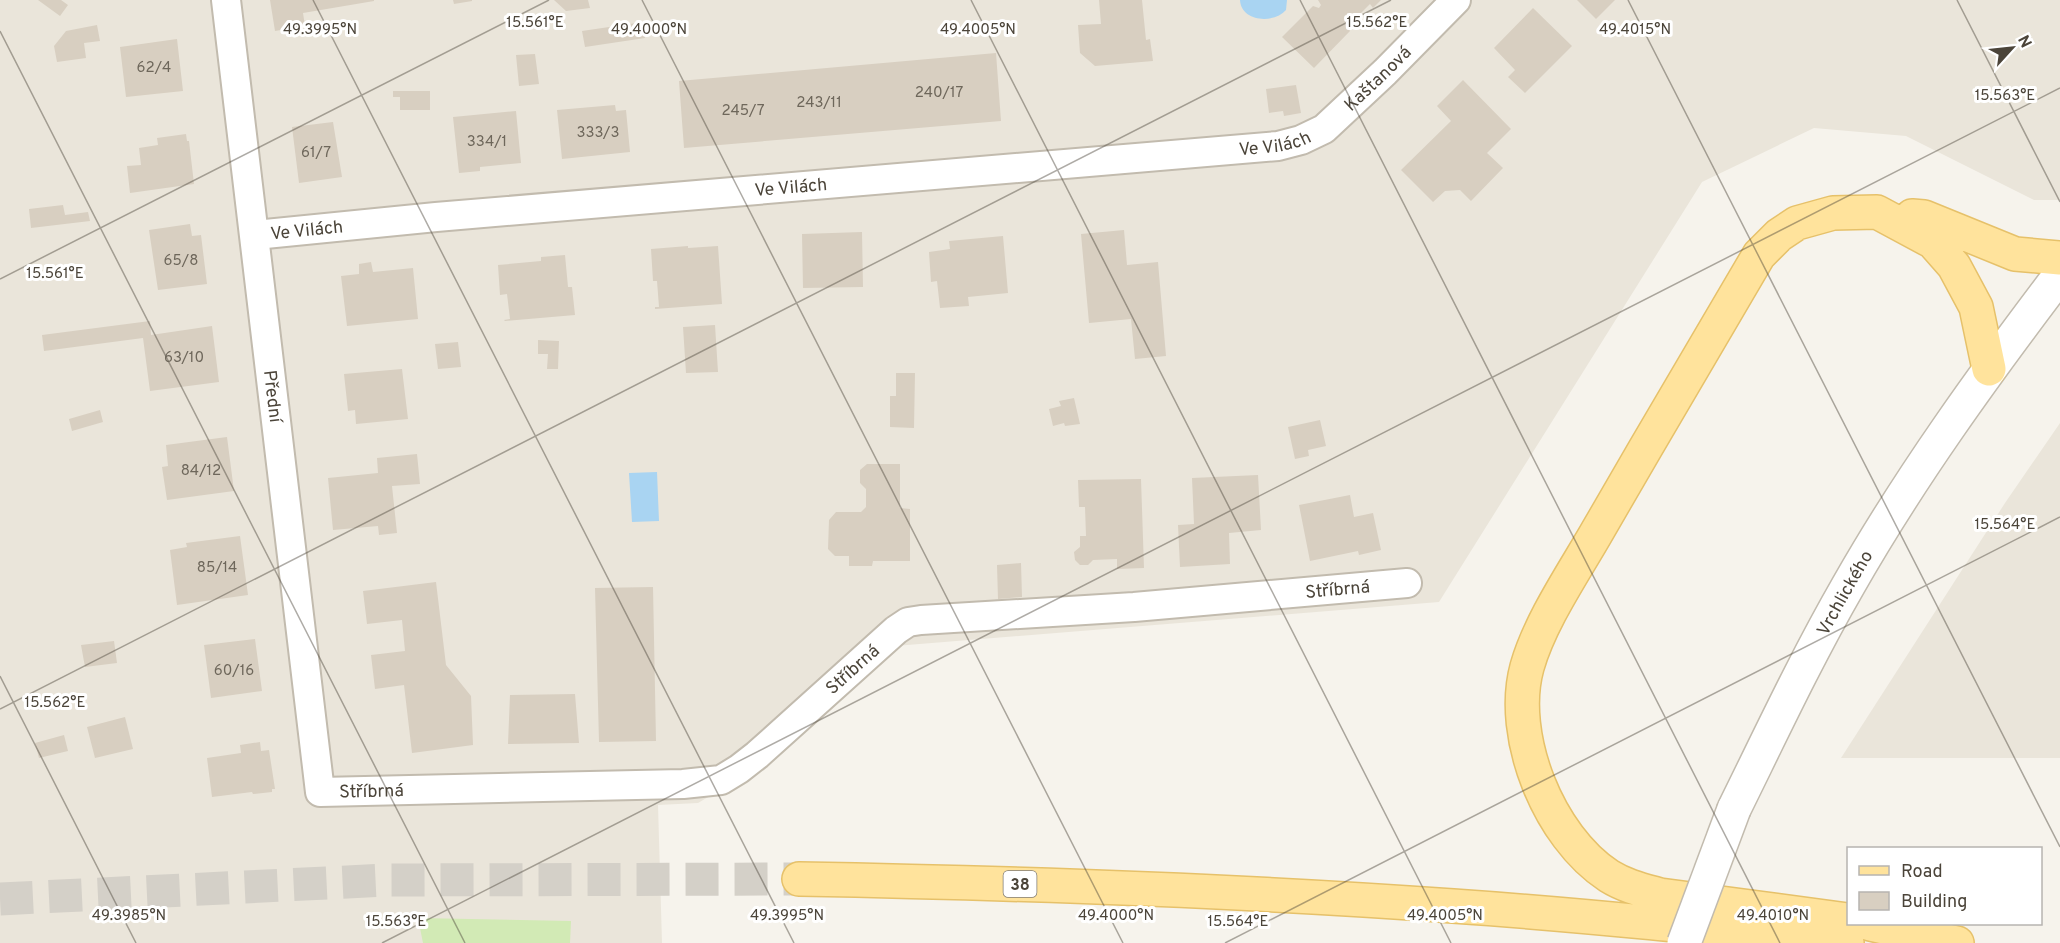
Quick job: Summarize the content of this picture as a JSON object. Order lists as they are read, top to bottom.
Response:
{
  "streets": {
    "main road": ["38"],
    "street": [
      "Kaštanová",
      "Ve Vilách",
      "Přední",
      "Stříbrná",
      "Vrchlického"
    ]
  },
  "crossings": [
    ["Kaštanová", "Ve Vilách"],
    ["Ve Vilách", "Přední"],
    ["Přední", "Stříbrná"]
  ],
  "house_numbers": [
    "62/4",
    "240/17",
    "243/11",
    "245/7",
    "333/3",
    "334/1",
    "61/7",
    "65/8",
    "63/10",
    "84/12",
    "85/14",
    "60/16"
  ],
  "legend": ["Road", "Building"],
  "north": "top right",
  "coordinates": [
    "15.561°E",
    "15.562°E",
    "49.3995°N",
    "49.4000°N",
    "49.4005°N",
    "49.4015°N",
    "15.563°E",
    "15.564°E",
    "49.3985°N",
    "49.4010°N"
  ]
}
